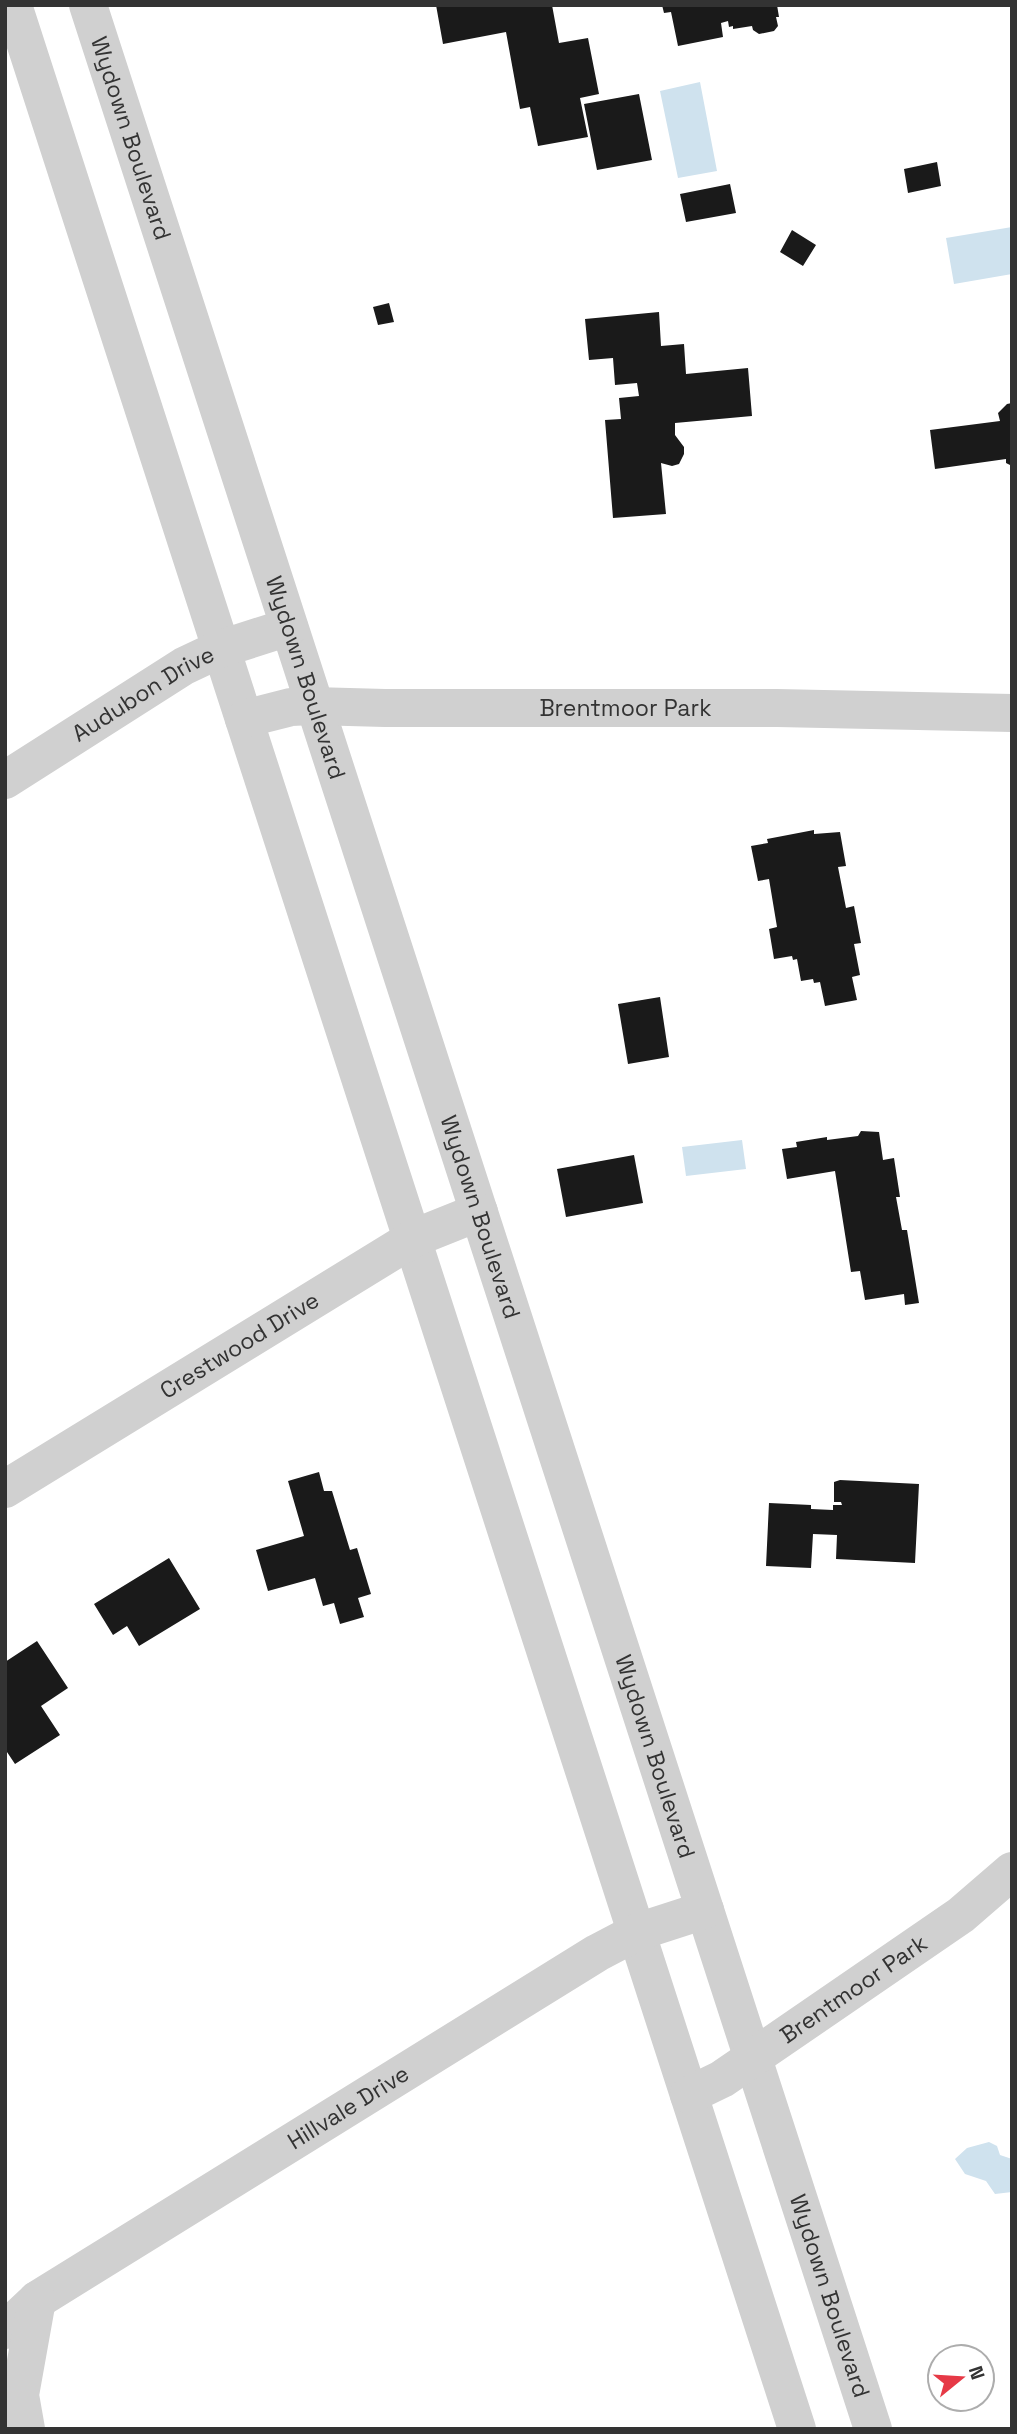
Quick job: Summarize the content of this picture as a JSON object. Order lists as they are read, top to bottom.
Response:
{
  "streets": {
    "street": [
      "Wydown Boulevard",
      "Audubon Drive",
      "Brentmoor Park",
      "Crestwood Drive",
      "Hillvale Drive"
    ]
  },
  "crossings": [
    ["Wydown Boulevard", "Audubon Drive"],
    ["Wydown Boulevard", "Brentmoor Park"],
    ["Wydown Boulevard", "Crestwood Drive"],
    ["Wydown Boulevard", "Hillvale Drive"]
  ],
  "north": "right"
}
